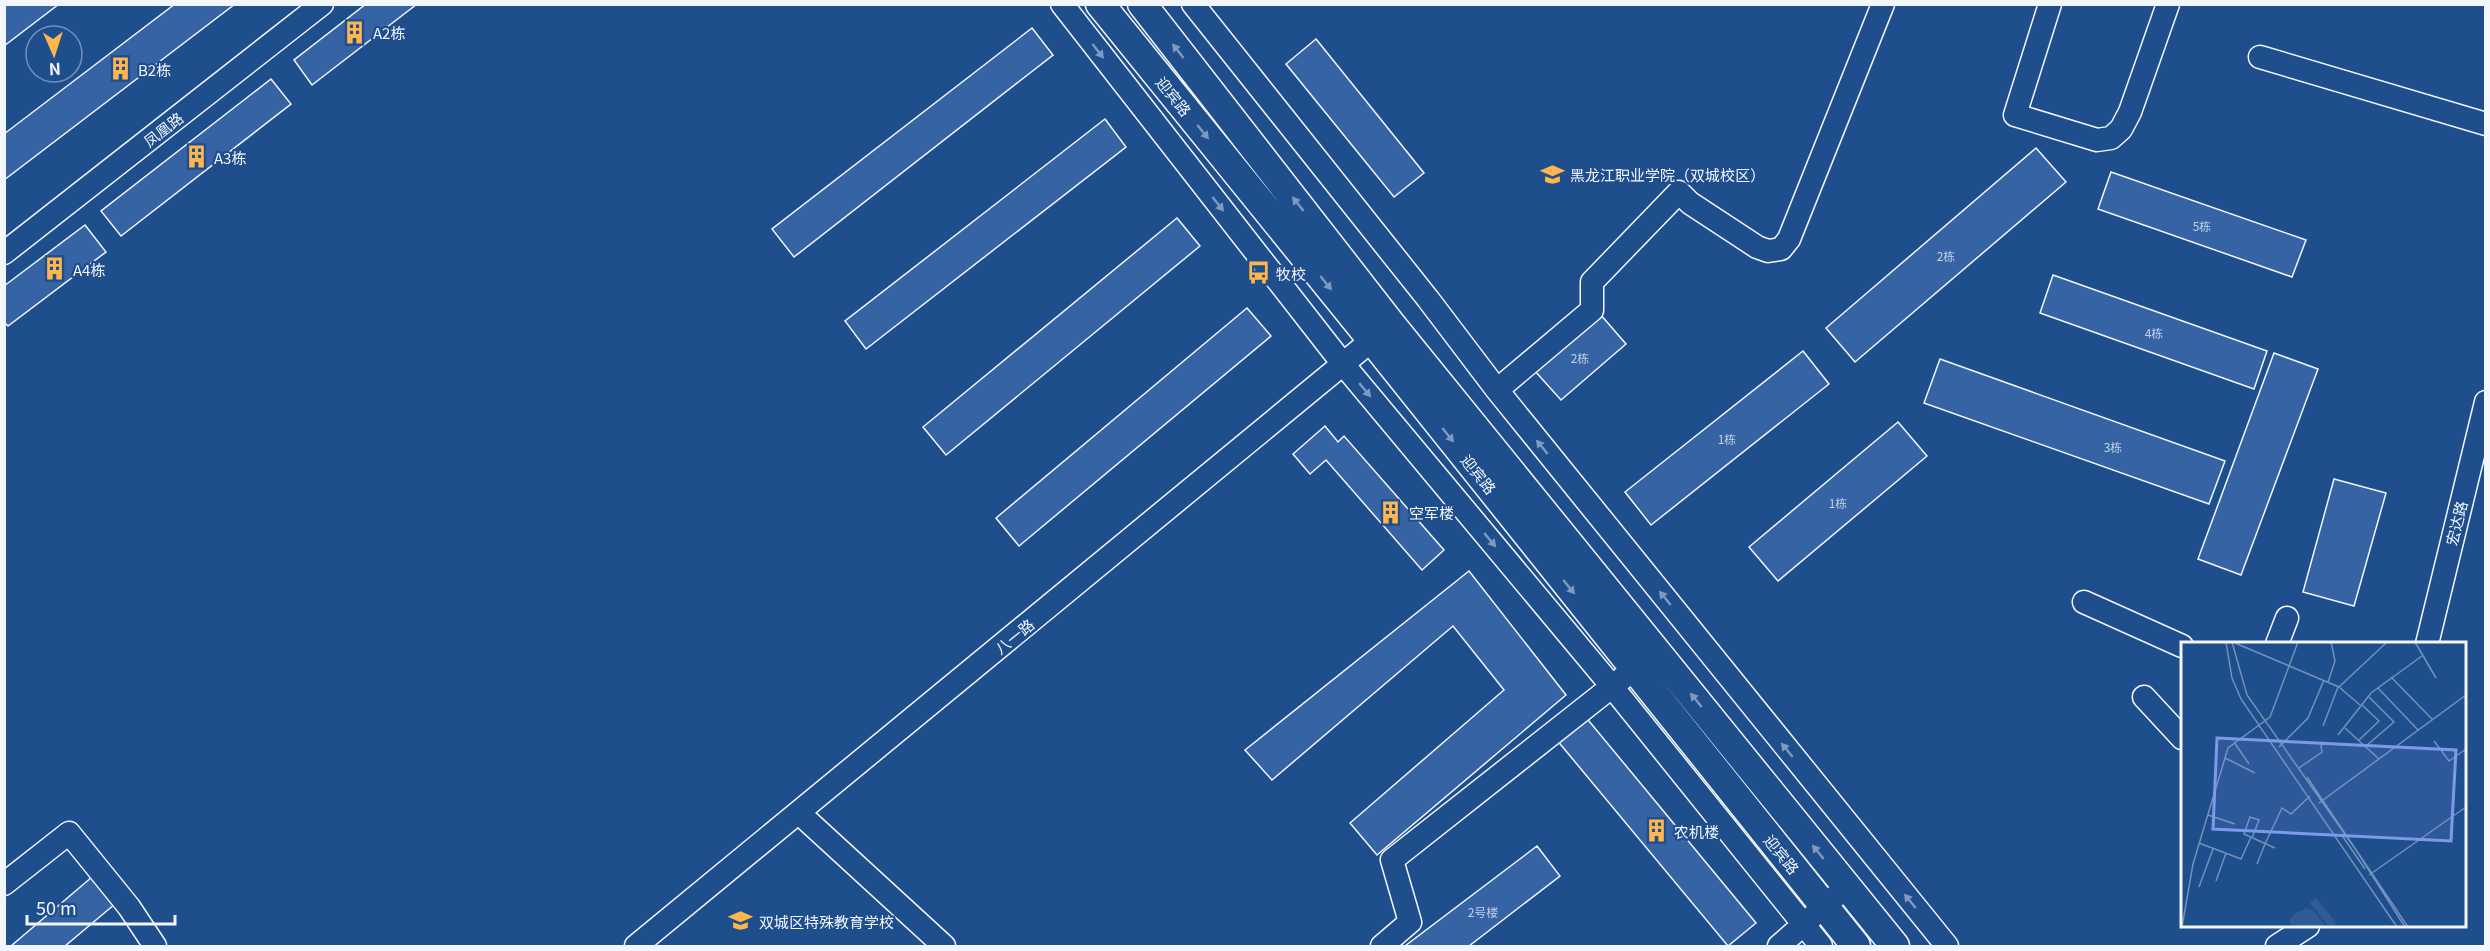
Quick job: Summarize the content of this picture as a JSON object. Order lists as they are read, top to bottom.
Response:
{
  "streets": {
    "main road": ["迎宾路"],
    "street": ["凤凰路", "宏达路", "八一路"]
  },
  "crossings": [
    ["迎宾路", "八一路"]
  ],
  "places": {
    "building": [
      "A2栋",
      "B2栋",
      "A3栋",
      "A4栋",
      "空军楼",
      "农机楼"
    ],
    "school or university": ["黑龙江职业学院（双城校区）", "双城区特殊教育学校"],
    "bus stop": ["牧校"]
  },
  "house_numbers": [
    "5栋",
    "2栋",
    "4栋",
    "2栋",
    "1栋",
    "3栋",
    "1栋",
    "2号楼"
  ],
  "scale_bar": "50 m",
  "north": "bottom"
}
